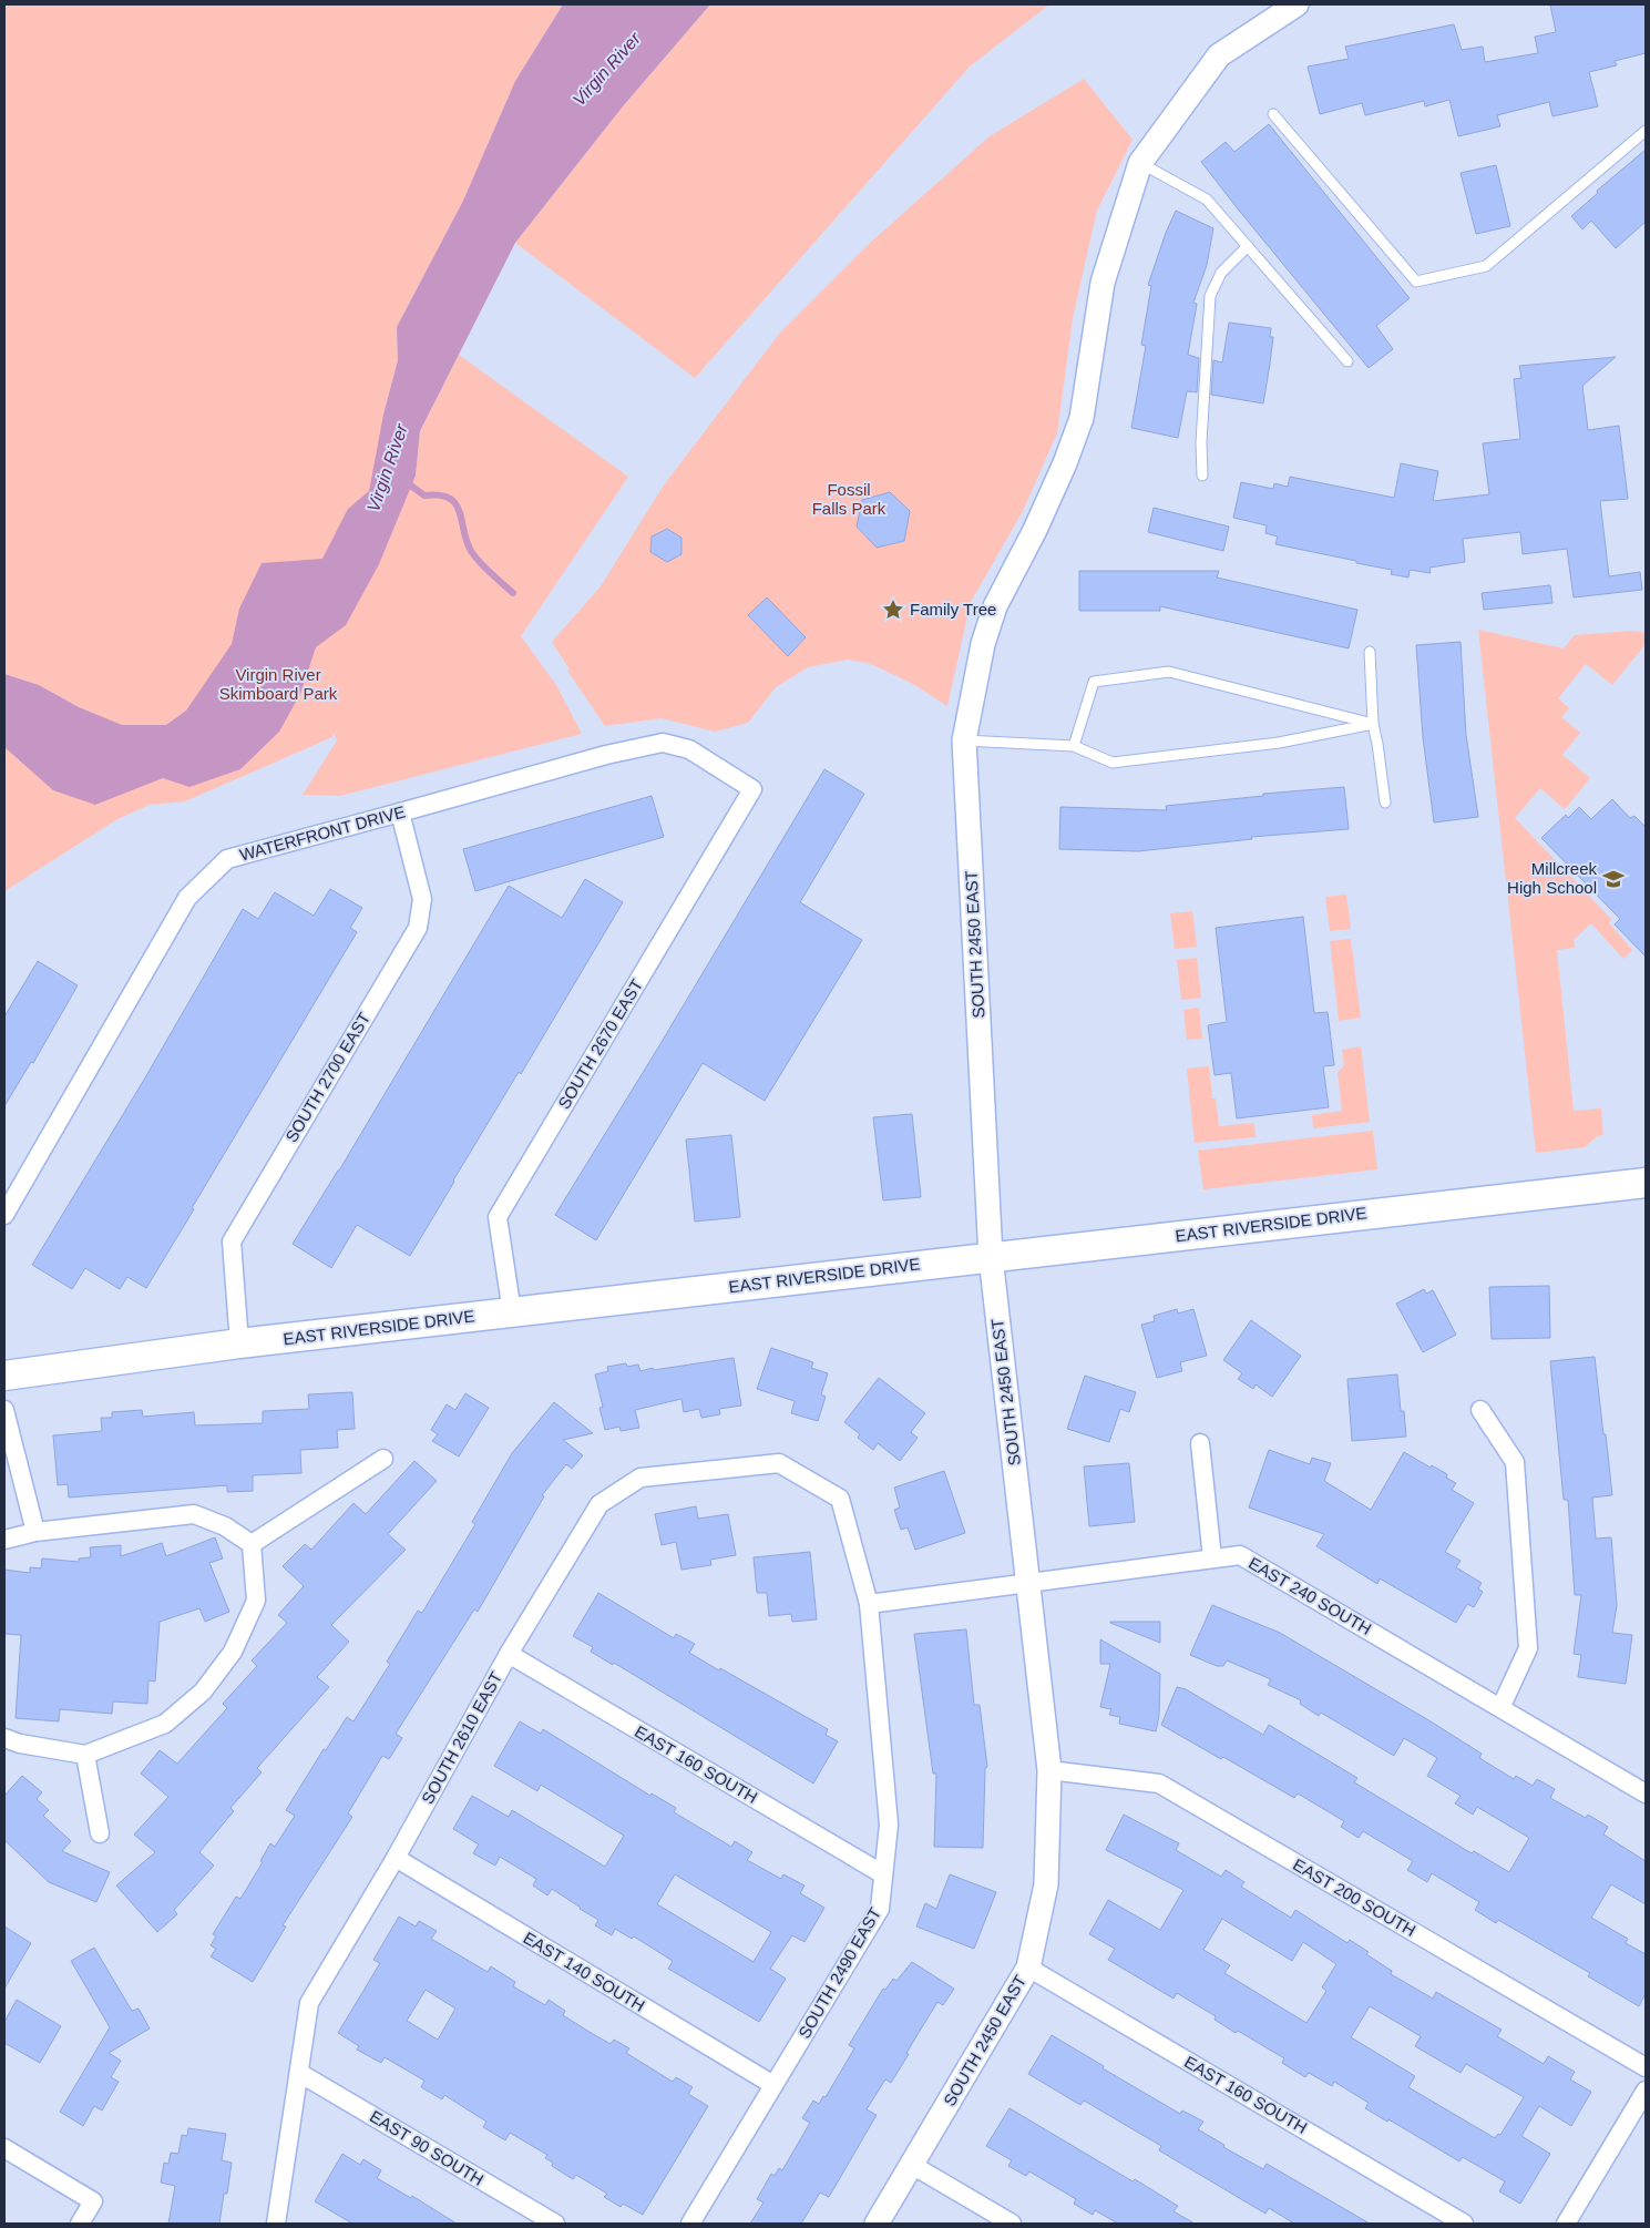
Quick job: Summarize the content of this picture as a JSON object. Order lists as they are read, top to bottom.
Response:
{
  "streets": {
    "main road": ["EAST RIVERSIDE DRIVE"],
    "street": [
      "WATERFRONT DRIVE",
      "SOUTH 2450 EAST",
      "SOUTH 2670 EAST",
      "SOUTH 2700 EAST",
      "EAST 240 SOUTH",
      "SOUTH 2610 EAST",
      "EAST 160 SOUTH",
      "EAST 200 SOUTH",
      "EAST 140 SOUTH",
      "SOUTH 2490 EAST",
      "EAST 90 SOUTH"
    ]
  },
  "crossings": [
    ["WATERFRONT DRIVE", "SOUTH 2670 EAST"],
    ["WATERFRONT DRIVE", "SOUTH 2700 EAST"],
    ["SOUTH 2450 EAST", "EAST RIVERSIDE DRIVE"],
    ["SOUTH 2450 EAST", "EAST 240 SOUTH"],
    ["SOUTH 2450 EAST", "EAST 160 SOUTH"],
    ["SOUTH 2450 EAST", "EAST 200 SOUTH"],
    ["SOUTH 2670 EAST", "EAST RIVERSIDE DRIVE"],
    ["SOUTH 2700 EAST", "EAST RIVERSIDE DRIVE"],
    ["EAST 240 SOUTH", "SOUTH 2490 EAST"],
    ["SOUTH 2610 EAST", "EAST 160 SOUTH"],
    ["SOUTH 2610 EAST", "EAST 140 SOUTH"],
    ["SOUTH 2610 EAST", "SOUTH 2490 EAST"],
    ["SOUTH 2610 EAST", "EAST 90 SOUTH"],
    ["EAST 160 SOUTH", "SOUTH 2490 EAST"],
    ["EAST 140 SOUTH", "SOUTH 2490 EAST"]
  ],
  "water": ["Virgin River"],
  "parks": ["Fossil Falls Park", "Virgin River Skimboard Park"],
  "places": {
    "place": ["Family Tree"],
    "school or university": ["Millcreek High School"]
  }
}
